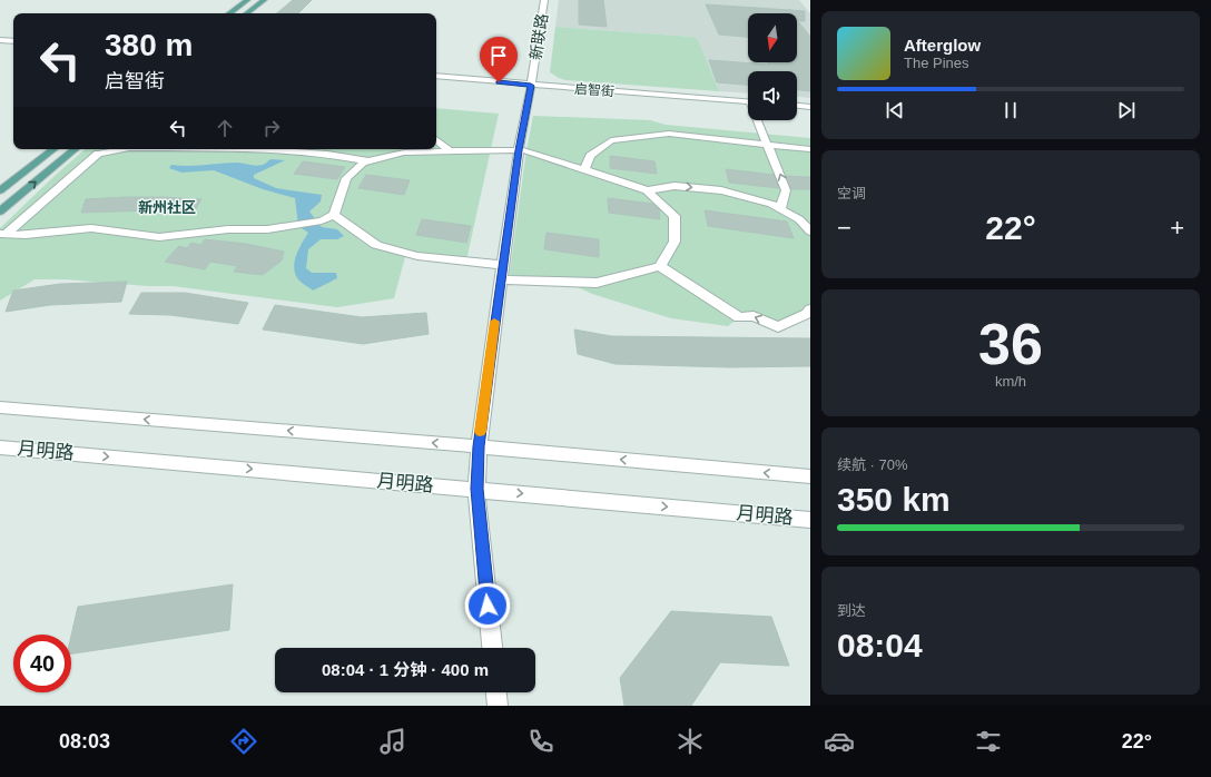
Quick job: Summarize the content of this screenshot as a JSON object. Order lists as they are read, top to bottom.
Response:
{
  "streets": {
    "street": ["新联路", "启智街", "月明路"]
  },
  "crossings": [
    ["新联路", "启智街"],
    ["新联路", "月明路"]
  ],
  "districts": ["新州社区"],
  "north": "bottom",
  "page": {
    "turn": ["380 m", "启智街"],
    "song": ["Afterglow", "The Pines"],
    "tile": [
      "空调",
      ["36", "km/h"],
      ["续航 · 70%", "350 km"],
      ["到达", "08:04"]
    ],
    "heat": ["−", "22°", "+"],
    "limit": "40",
    "trip": "08:04 · 1 分钟 · 400 m",
    "tabs": ["08:03", "22°"]
  }
}
